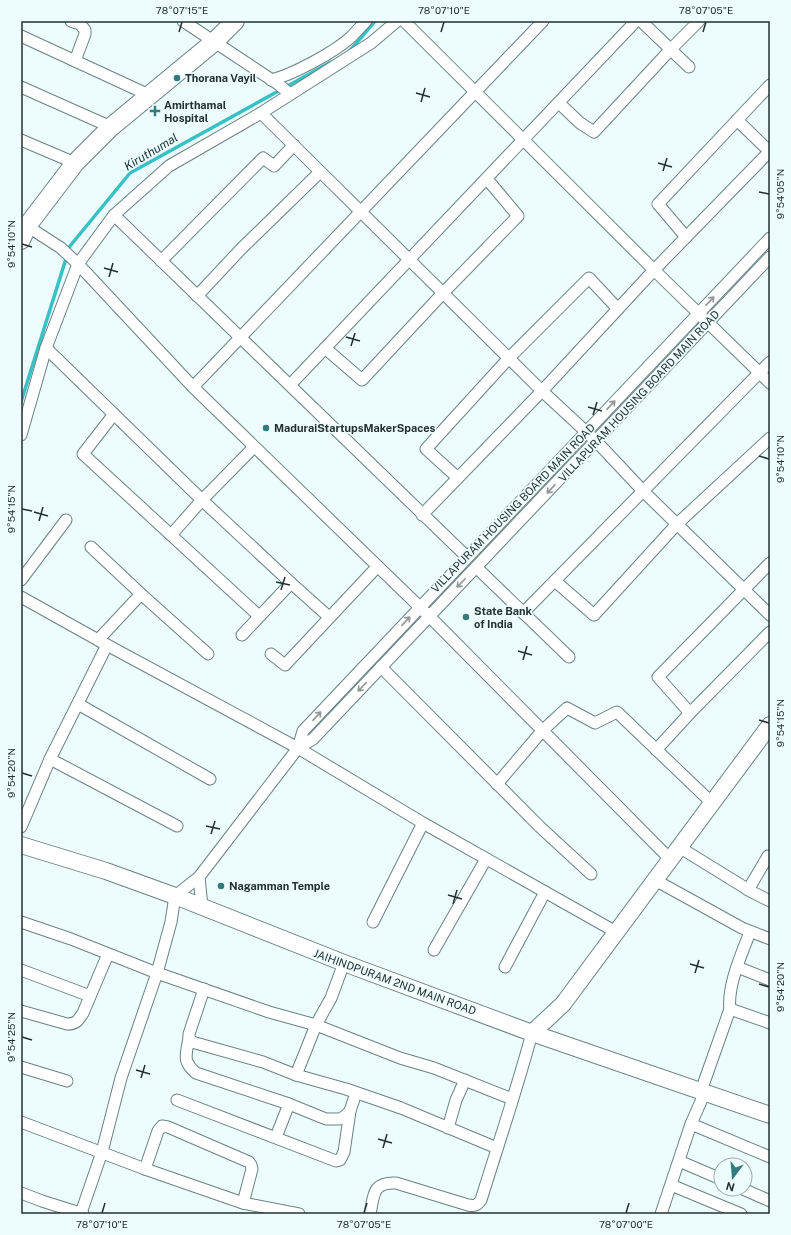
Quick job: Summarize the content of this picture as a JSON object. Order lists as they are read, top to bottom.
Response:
{
  "streets": {
    "street": ["VILLAPURAM HOUSING BOARD MAIN ROAD", "JAIHINDPURAM 2ND MAIN ROAD"]
  },
  "crossings": [
    ["VILLAPURAM HOUSING BOARD MAIN ROAD", "JAIHINDPURAM 2ND MAIN ROAD"]
  ],
  "water": ["Kiruthumal"],
  "places": {
    "other": [
      "Thorana Vayil",
      "MaduraiStartupsMakerSpaces",
      "State Bank of India",
      "Nagamman Temple"
    ],
    "health": ["Amirthamal Hospital"]
  },
  "north": "bottom",
  "coordinates": [
    "78°07'15\"E",
    "78°07'10\"E",
    "78°07'05\"E",
    "9°54'05\"N",
    "9°54'10\"N",
    "9°54'15\"N",
    "9°54'20\"N",
    "9°54'25\"N",
    "78°07'00\"E"
  ]
}
